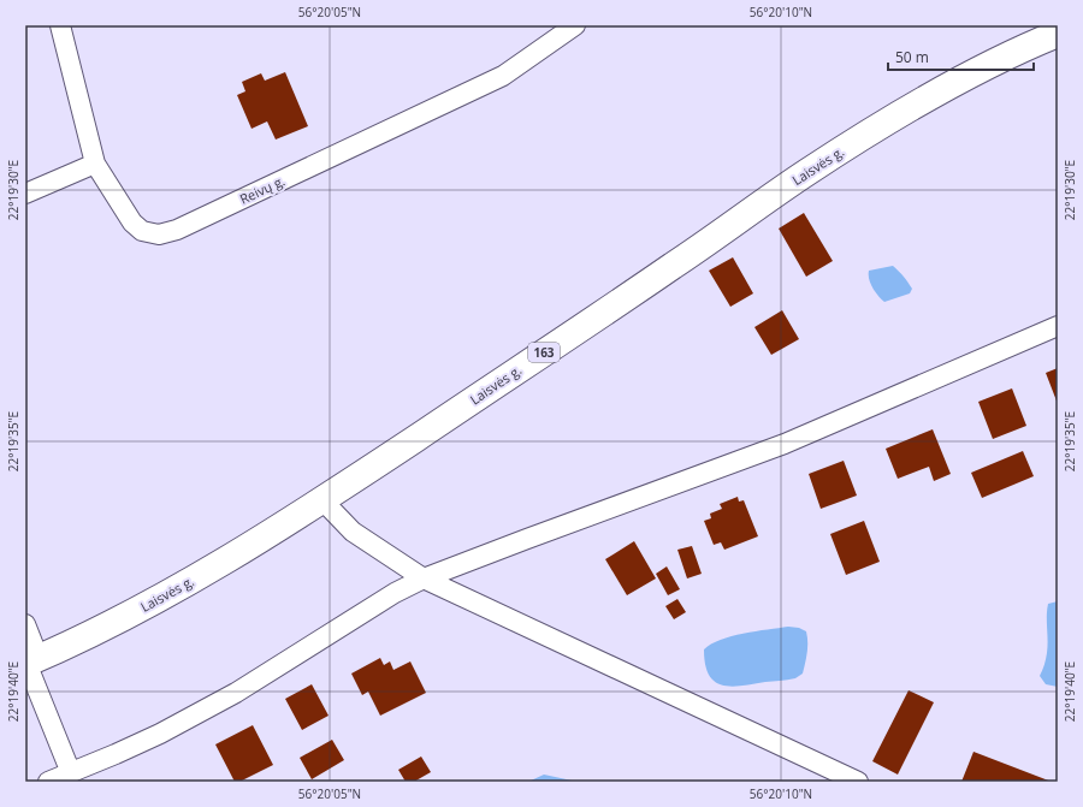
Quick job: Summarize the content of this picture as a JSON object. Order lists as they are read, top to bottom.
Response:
{
  "streets": {
    "main road": ["Laisvės g.", "163"],
    "street": ["Reivų g."]
  },
  "scale_bar": "50 m",
  "coordinates": [
    "56°20'05\"N",
    "56°20'10\"N",
    "22°19'30\"E",
    "22°19'35\"E",
    "22°19'40\"E"
  ]
}
